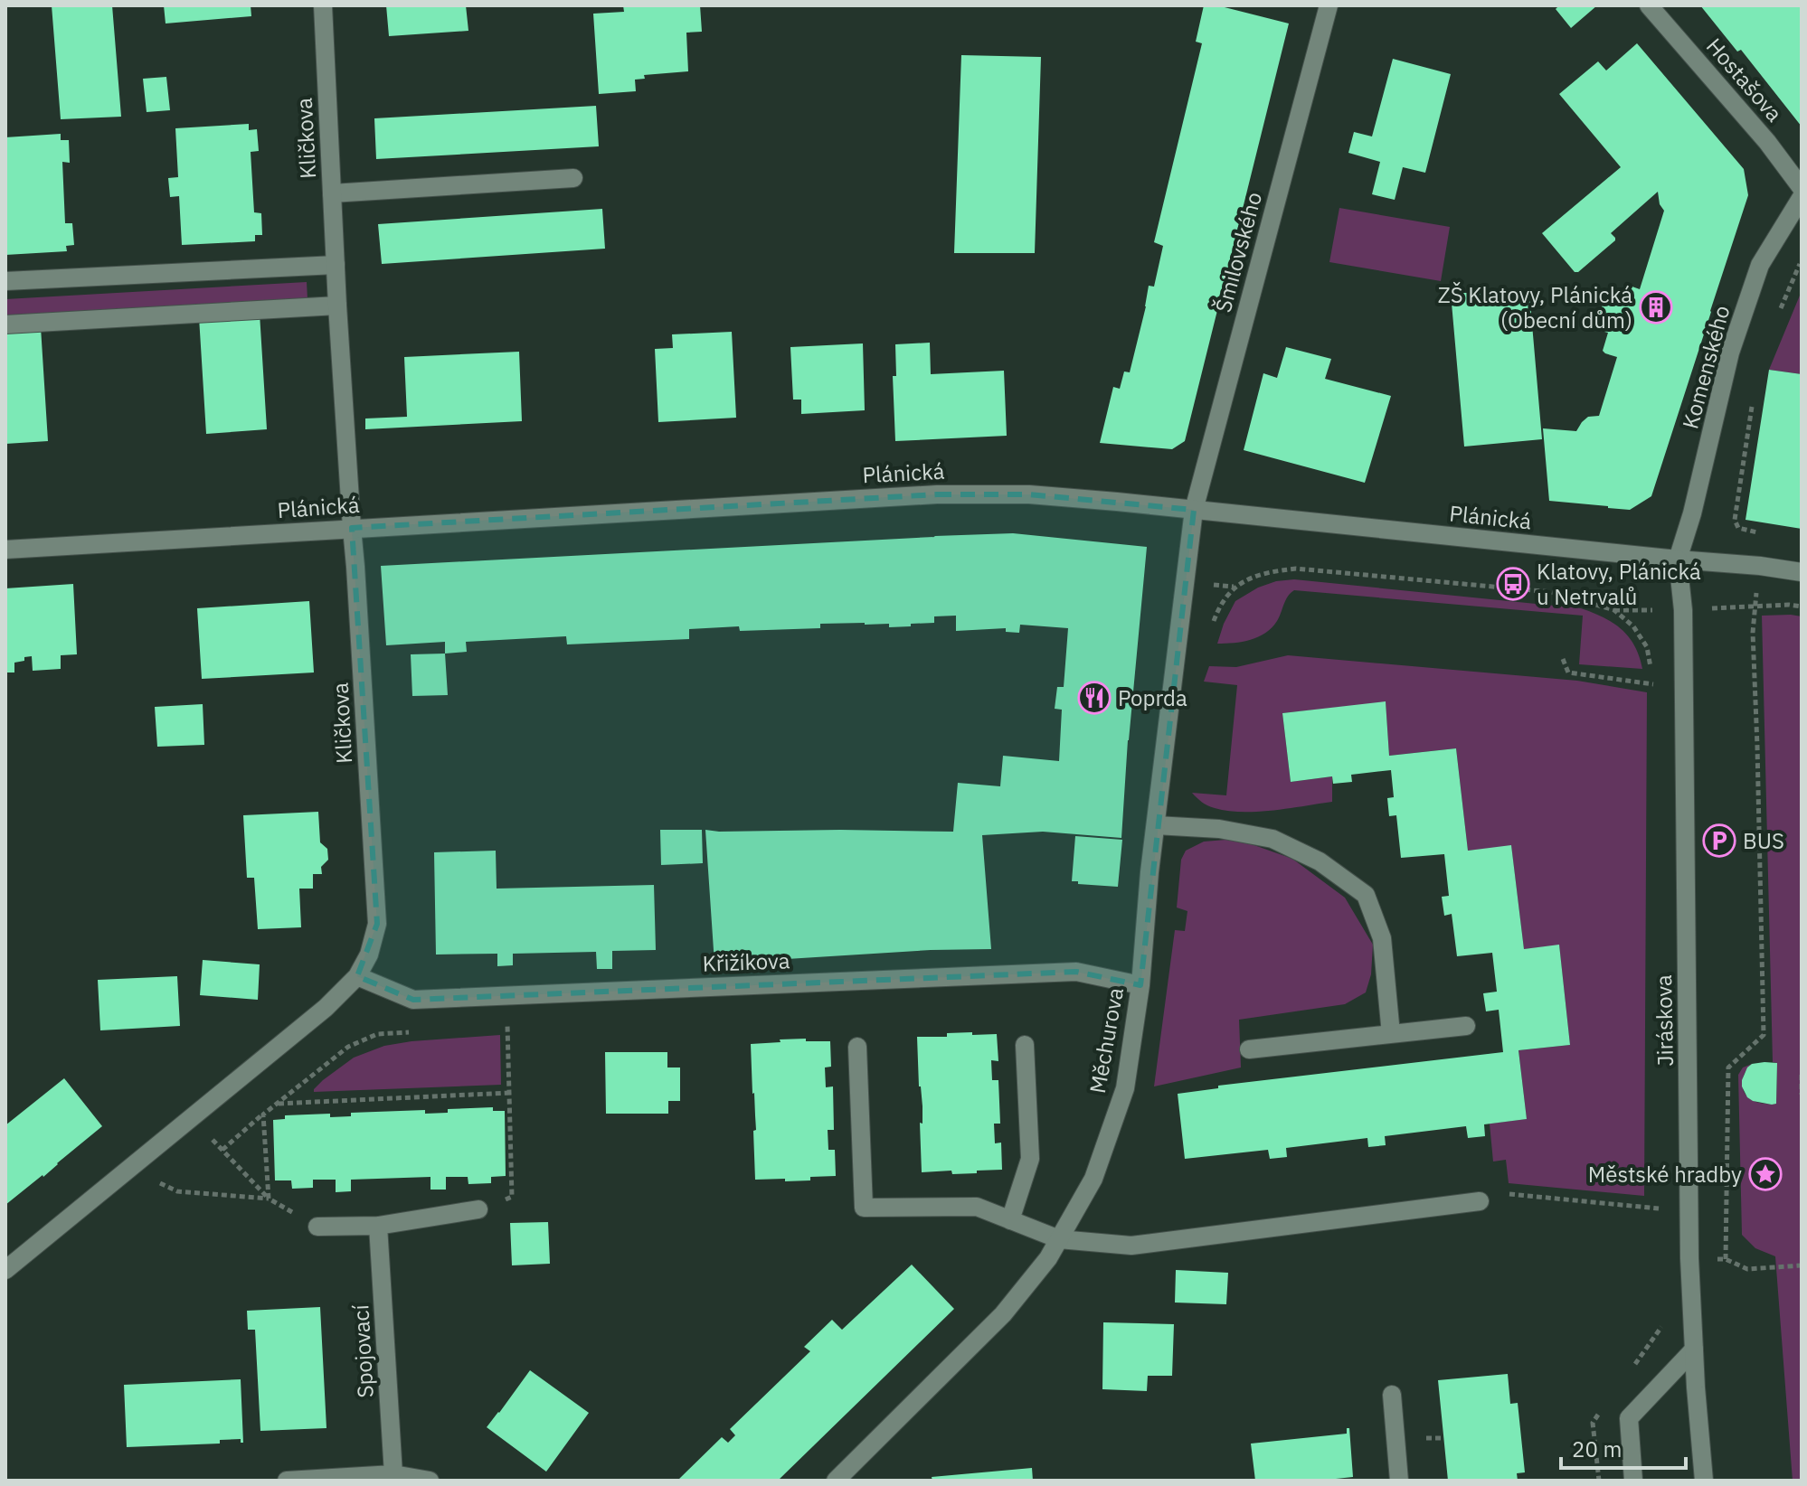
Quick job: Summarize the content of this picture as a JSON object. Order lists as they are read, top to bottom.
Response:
{
  "streets": {
    "street": [
      "Hostašova",
      "Kličkova",
      "Šmilovského",
      "Komenského",
      "Plánická",
      "Křižíkova",
      "Jiráskova",
      "Měchurova",
      "Spojovací"
    ]
  },
  "crossings": [
    ["Kličkova", "Plánická"],
    ["Kličkova", "Křižíkova"],
    ["Šmilovského", "Plánická"],
    ["Šmilovského", "Měchurova"],
    ["Komenského", "Plánická"],
    ["Komenského", "Jiráskova"],
    ["Plánická", "Jiráskova"],
    ["Plánická", "Měchurova"],
    ["Křižíkova", "Měchurova"]
  ],
  "places": {
    "building": ["ZŠ Klatovy, Plánická (Obecní dům)"],
    "bus stop": ["Klatovy, Plánická u Netrvalů"],
    "restaurant": ["Poprda"],
    "parking": ["BUS"],
    "place": ["Městské hradby"]
  },
  "scale_bar": "20 m"
}
